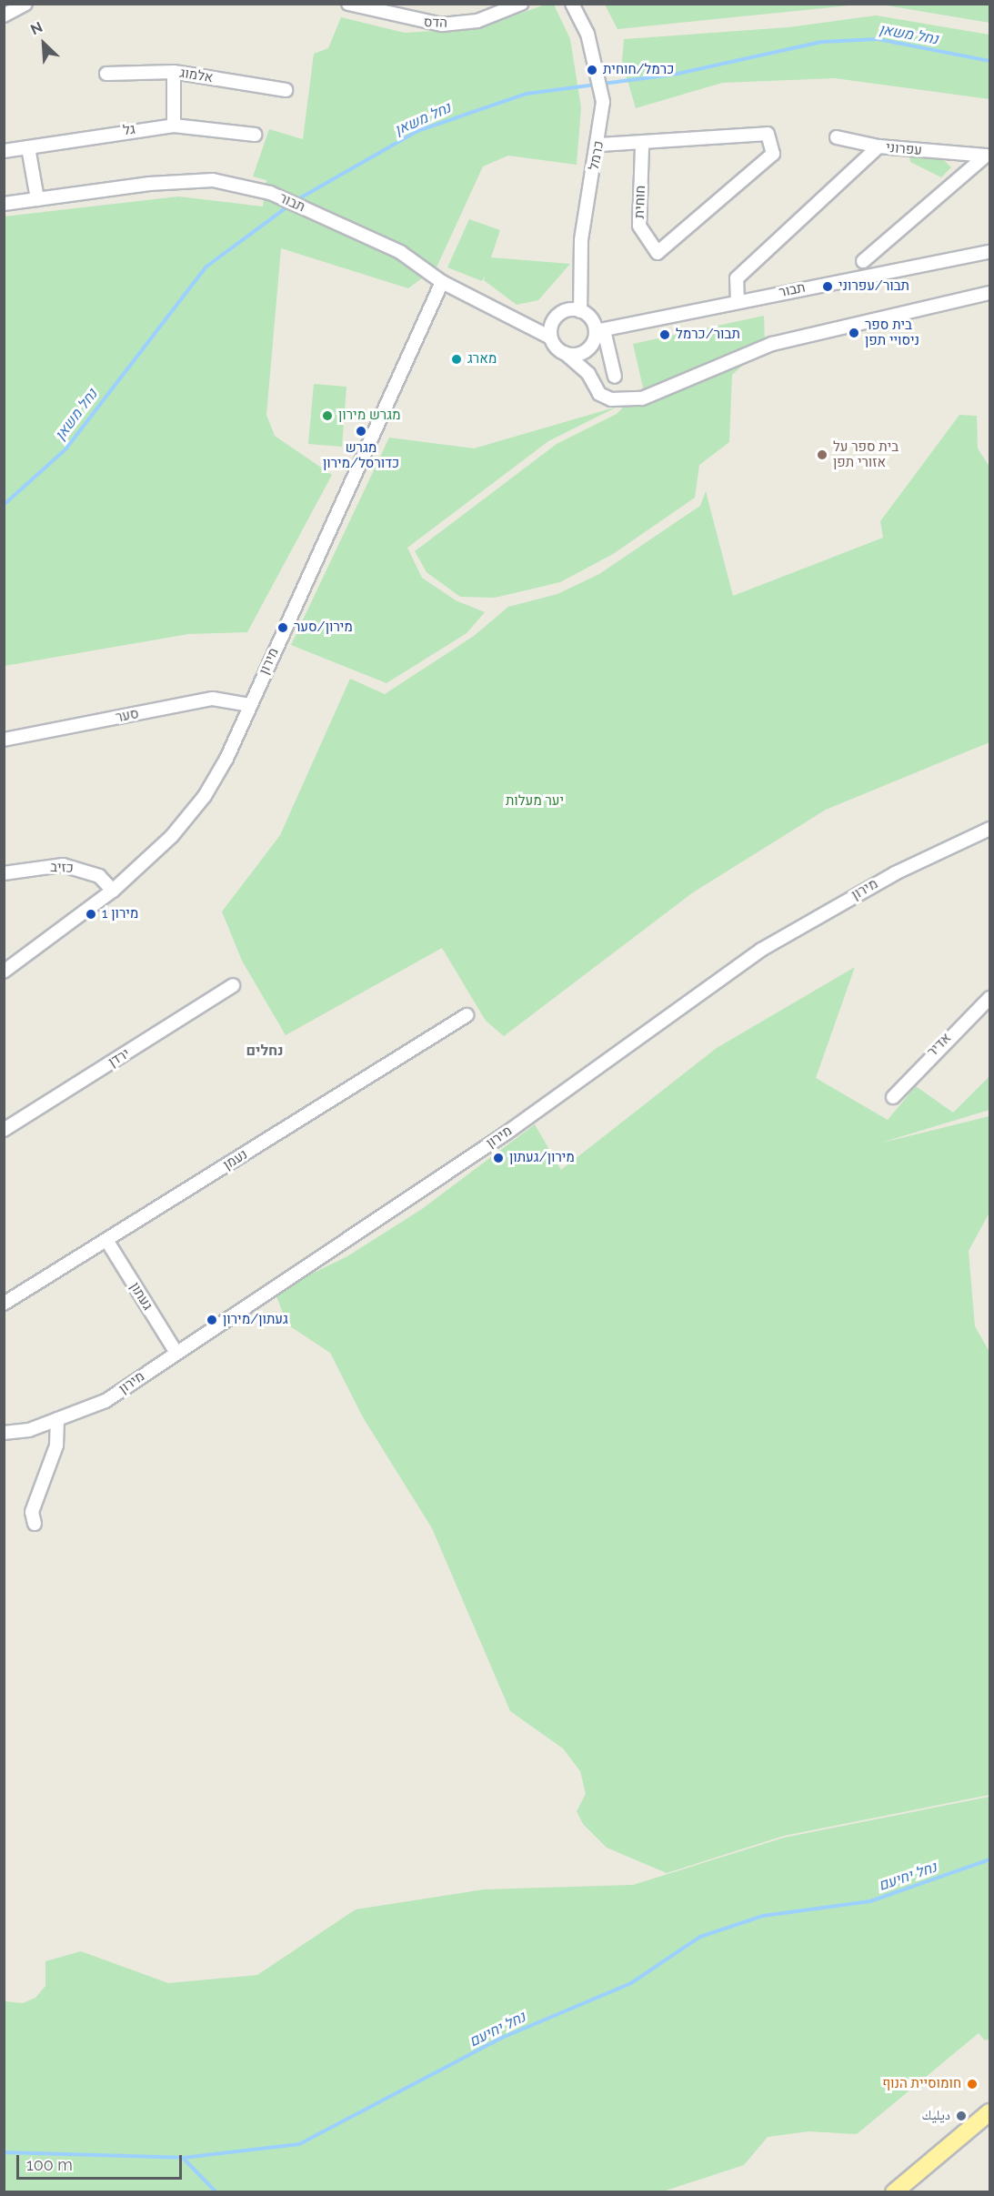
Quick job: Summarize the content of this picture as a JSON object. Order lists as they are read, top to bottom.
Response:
{
  "streets": {
    "street": [
      "הדס",
      "אלמוג",
      "גל",
      "עפרוני",
      "כרמל",
      "חוחית",
      "תבור",
      "מירון",
      "סער",
      "כזיב",
      "אדיר",
      "ירדן",
      "נעמן",
      "געתון"
    ]
  },
  "crossings": [
    ["עפרוני", "תבור"],
    ["כרמל", "תבור"],
    ["תבור", "מירון"],
    ["מירון", "סער"],
    ["מירון", "כזיב"],
    ["מירון", "געתון"],
    ["נעמן", "געתון"]
  ],
  "districts": ["נחלים"],
  "water": ["נחל משאן", "נחל יחיעם"],
  "parks": ["יער מעלות"],
  "places": [
    "כרמל/חוחית",
    "תבור/עפרוני",
    "בית ספר ניסויי תפן",
    "תבור/כרמל",
    "מארג",
    "מגרש מירון",
    "מגרש כדורסל/מירון",
    "בית ספר על אזורי תפן",
    "מירון/סער",
    "מירון 1",
    "מירון/געתון",
    "געתון/מירון",
    "חומוסיית הנוף",
    "ديليك"
  ],
  "scale_bar": "100 m",
  "north": "top left"
}
